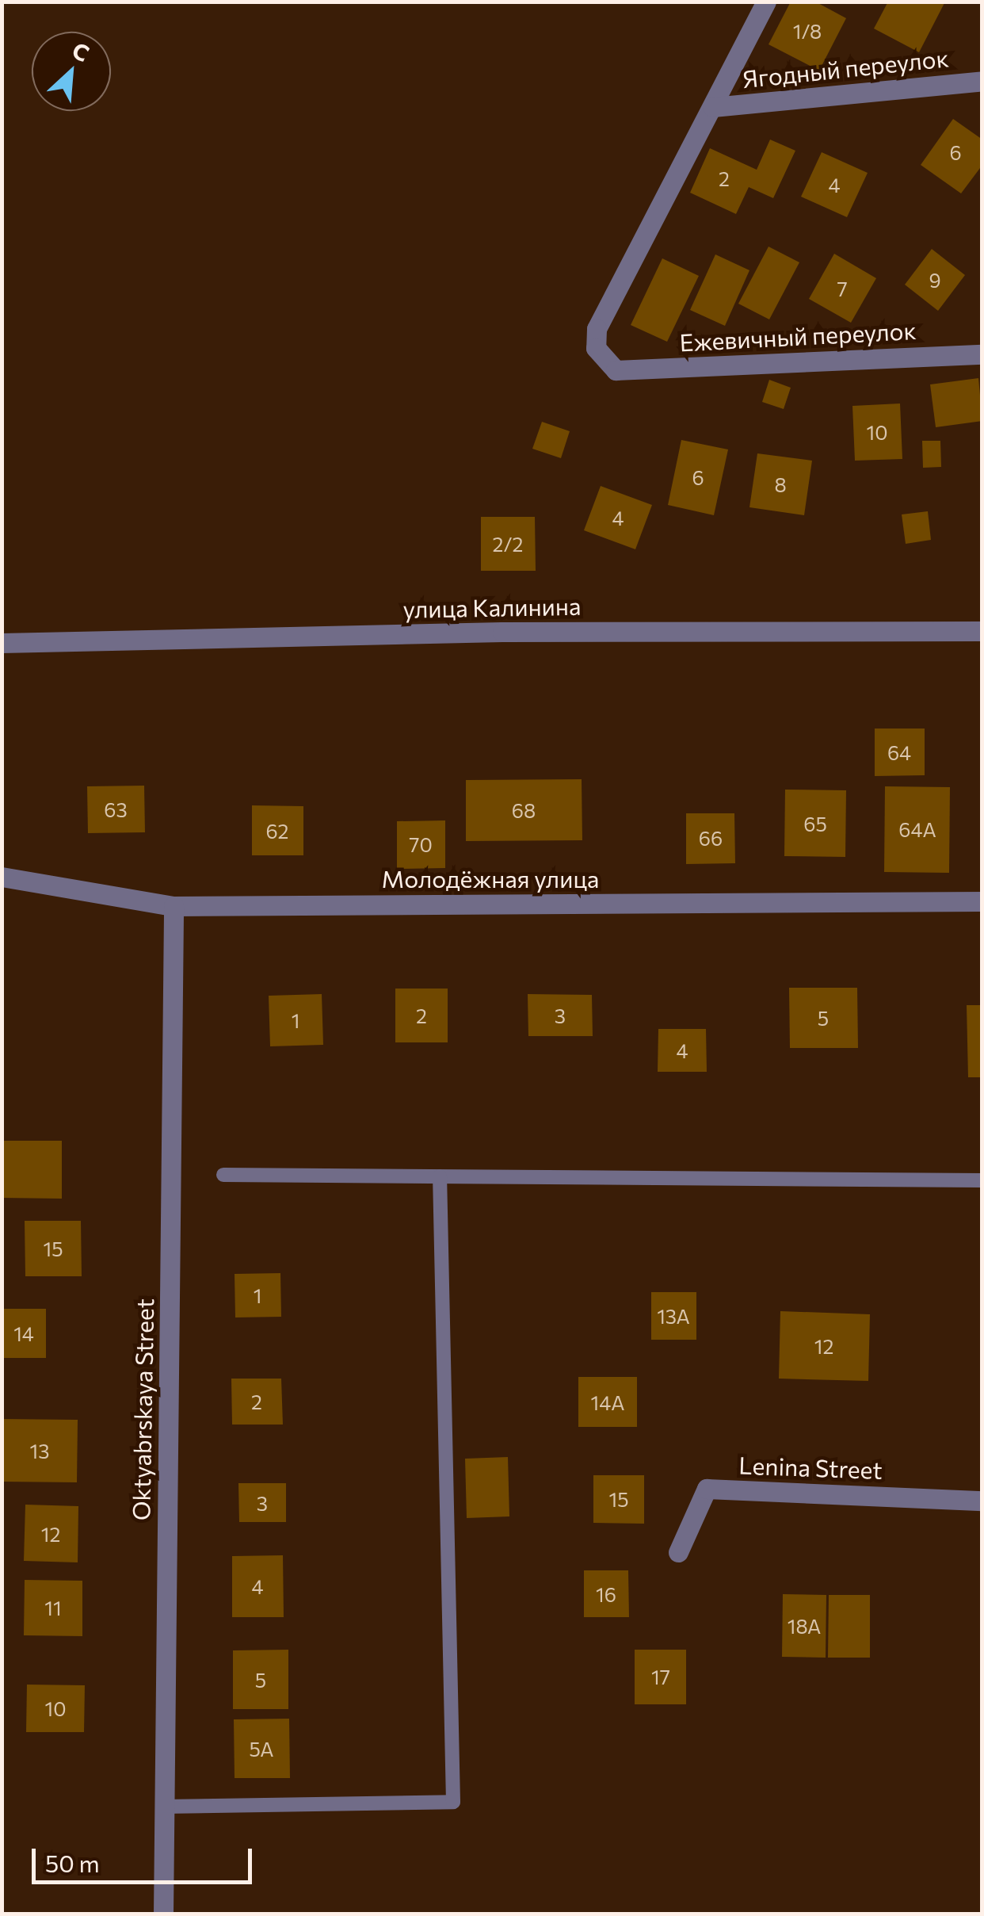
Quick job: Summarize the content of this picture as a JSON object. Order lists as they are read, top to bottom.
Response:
{
  "streets": {
    "street": [
      "Ягодный переулок",
      "Ежевичный переулок",
      "улица Калинина",
      "Молодёжная улица",
      "Oktyabrskaya Street",
      "Lenina Street"
    ]
  },
  "crossings": [
    ["Ягодный переулок", "Ежевичный переулок"],
    ["Молодёжная улица", "Oktyabrskaya Street"]
  ],
  "house_numbers": [
    "1/8",
    "6",
    "2",
    "4",
    "9",
    "7",
    "10",
    "6",
    "8",
    "4",
    "2/2",
    "64",
    "63",
    "68",
    "65",
    "64А",
    "62",
    "66",
    "70",
    "2",
    "3",
    "5",
    "1",
    "4",
    "15",
    "1",
    "13А",
    "14",
    "12",
    "2",
    "14А",
    "13",
    "15",
    "3",
    "12",
    "4",
    "16",
    "11",
    "18А",
    "17",
    "5",
    "10",
    "5А"
  ],
  "scale_bar": "50 m",
  "north": "top right"
}
